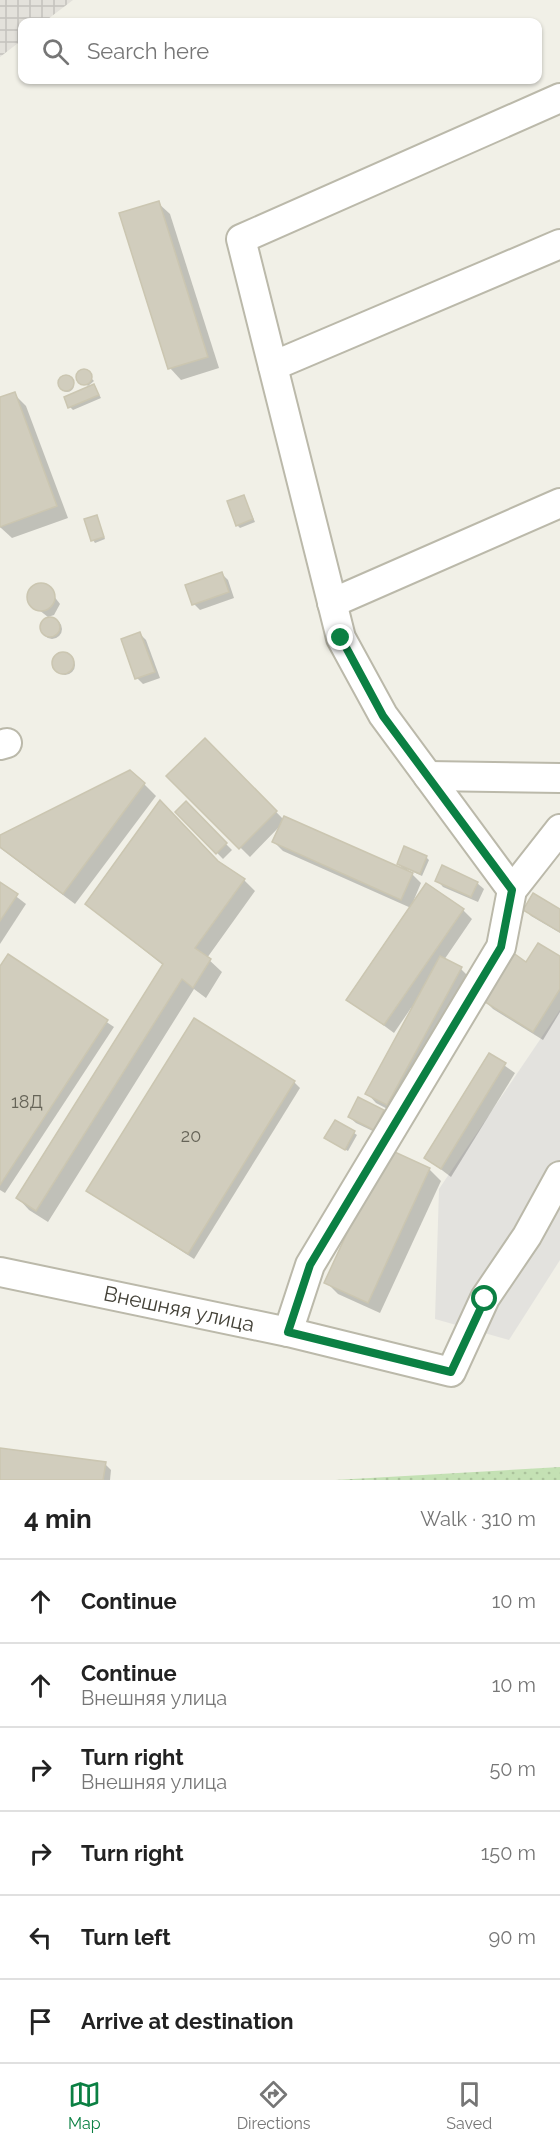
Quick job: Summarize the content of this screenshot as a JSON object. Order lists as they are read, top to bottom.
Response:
{
  "streets": {
    "street": ["Внешняя улица"]
  },
  "house_numbers": ["18Д", "20"],
  "page": {
    "search": "Search here",
    "heading": ["4 min", "Walk · 310 m"],
    "list": [
      ["Continue", "10 m"],
      ["Continue", "Внешняя улица", "10 m"],
      ["Turn right", "Внешняя улица", "50 m"],
      ["Turn right", "150 m"],
      ["Turn left", "90 m"],
      "Arrive at destination"
    ],
    "nav": ["Map", "Directions", "Saved"]
  }
}
